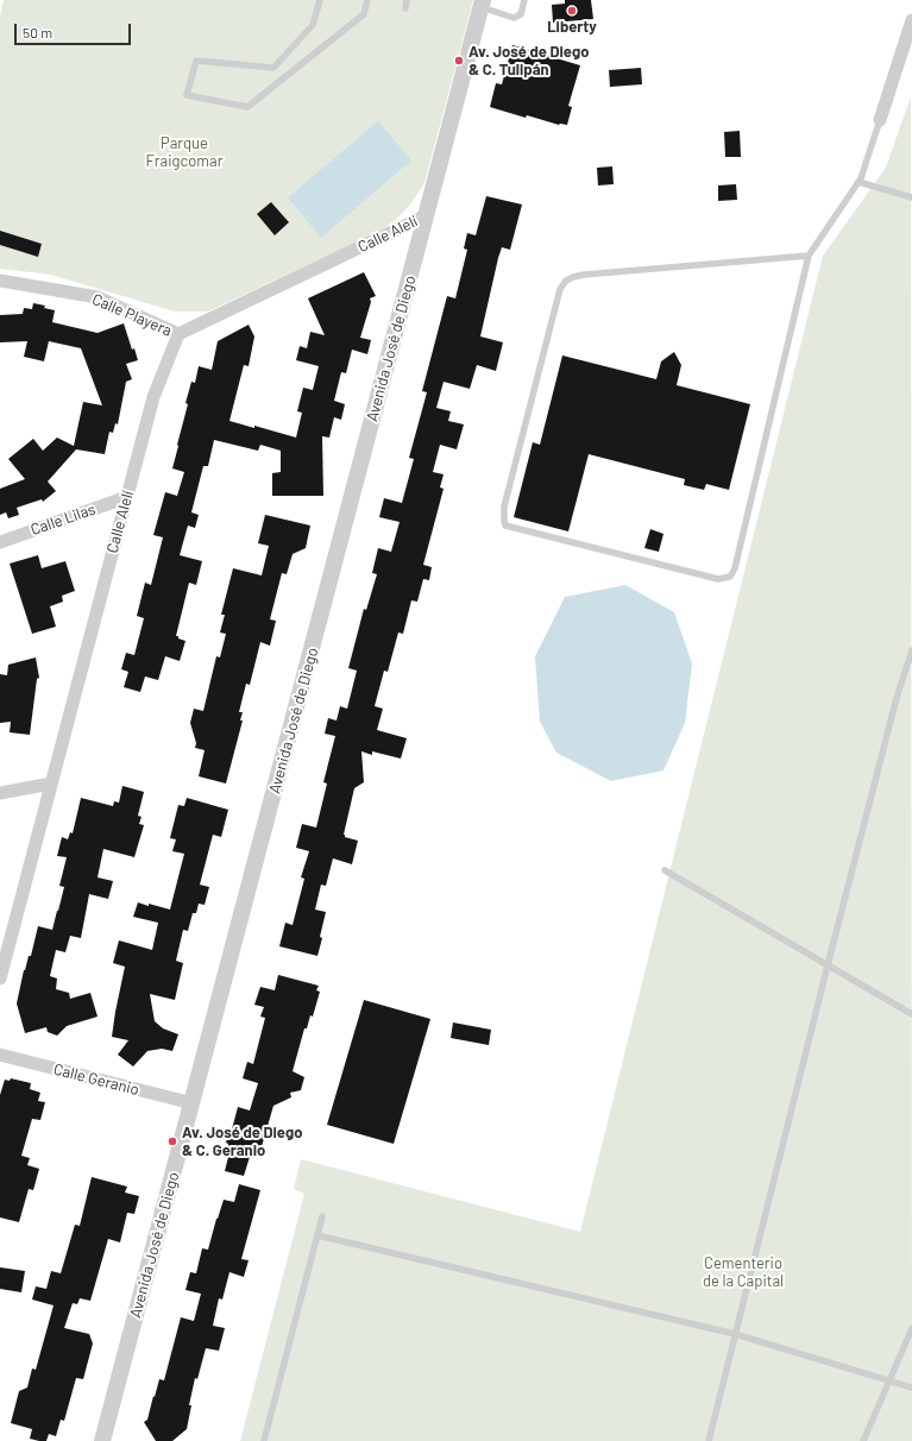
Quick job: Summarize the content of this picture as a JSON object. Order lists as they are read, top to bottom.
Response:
{
  "streets": {
    "street": [
      "Calle Alelí",
      "Calle Playera",
      "Avenida José de Diego",
      "Calle Lilas",
      "Calle Geranio"
    ]
  },
  "crossings": [
    ["Calle Alelí", "Calle Playera"],
    ["Calle Alelí", "Avenida José de Diego"],
    ["Calle Alelí", "Calle Lilas"],
    ["Avenida José de Diego", "Calle Geranio"]
  ],
  "parks": ["Parque Fraigcomar", "Cementerio de la Capital"],
  "places": ["Liberty", "Av. José de Diego & C. Tulipán", "Av. José de Diego & C. Geranio"],
  "scale_bar": "50 m"
}
